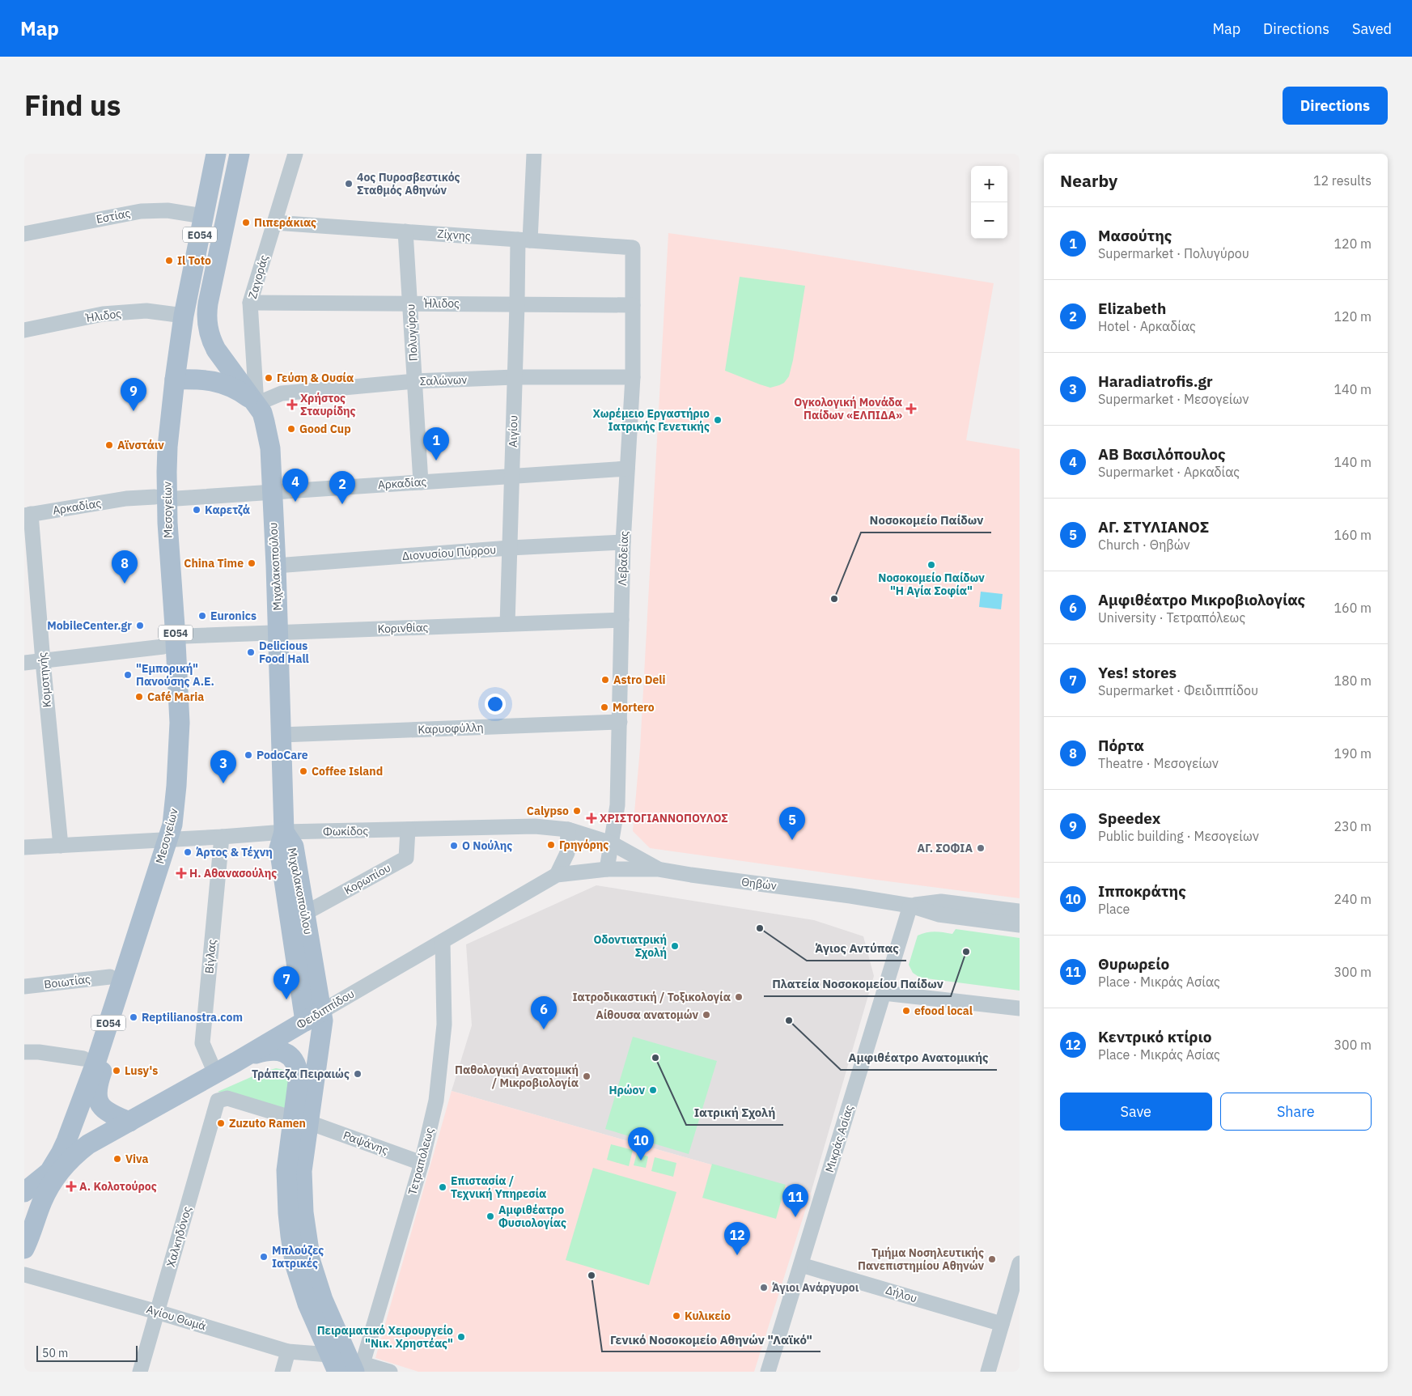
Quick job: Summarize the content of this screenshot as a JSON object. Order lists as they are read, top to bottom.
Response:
{
  "streets": {
    "main road": [
      "ΕΟ54",
      "Μεσογείων",
      "Μιχαλακοπούλου",
      "Φειδιππίδου"
    ],
    "street": [
      "Εστίας",
      "Ζίχνης",
      "Ζαγοράς",
      "Ήλιδος",
      "Πολυγύρου",
      "Σαλώνων",
      "Αιγίου",
      "Αρκαδίας",
      "Διονυσίου Πύρρου",
      "Λεβαδείας",
      "Κορινθίας",
      "Κομοτηνής",
      "Καρυοφύλλη",
      "Φωκίδος",
      "Κορωπίου",
      "Θηβών",
      "Βίγλας",
      "Βοιωτίας",
      "Μικράς Ασίας",
      "Ραψάνης",
      "Τετραπόλεως",
      "Χαλκηδόνος",
      "Δήλου",
      "Αγίου Θωμά"
    ]
  },
  "crossings": [
    ["Εστίας", "ΕΟ54"],
    ["ΕΟ54", "Ζαγοράς"],
    ["ΕΟ54", "Ήλιδος"],
    ["ΕΟ54", "Σαλώνων"],
    ["ΕΟ54", "Μεσογείων"],
    ["ΕΟ54", "Μιχαλακοπούλου"],
    ["ΕΟ54", "Φωκίδος"],
    ["ΕΟ54", "Φειδιππίδου"],
    ["Ζίχνης", "Ζαγοράς"],
    ["Ζίχνης", "Πολυγύρου"],
    ["Ζίχνης", "Αιγίου"],
    ["Ζίχνης", "Λεβαδείας"],
    ["Ζαγοράς", "Ήλιδος"],
    ["Ζαγοράς", "Σαλώνων"],
    ["Ζαγοράς", "Μιχαλακοπούλου"],
    ["Ήλιδος", "Πολυγύρου"],
    ["Ήλιδος", "Αιγίου"],
    ["Ήλιδος", "Λεβαδείας"],
    ["Πολυγύρου", "Σαλώνων"],
    ["Πολυγύρου", "Αρκαδίας"],
    ["Σαλώνων", "Αιγίου"],
    ["Σαλώνων", "Λεβαδείας"],
    ["Σαλώνων", "Μιχαλακοπούλου"],
    ["Αιγίου", "Αρκαδίας"],
    ["Αιγίου", "Διονυσίου Πύρρου"],
    ["Αιγίου", "Κορινθίας"],
    ["Αρκαδίας", "Μεσογείων"],
    ["Αρκαδίας", "Λεβαδείας"],
    ["Αρκαδίας", "Μιχαλακοπούλου"],
    ["Αρκαδίας", "Κομοτηνής"],
    ["Μεσογείων", "Κορινθίας"],
    ["Μεσογείων", "Φωκίδος"],
    ["Μεσογείων", "Βοιωτίας"],
    ["Μεσογείων", "Φειδιππίδου"],
    ["Διονυσίου Πύρρου", "Λεβαδείας"],
    ["Διονυσίου Πύρρου", "Μιχαλακοπούλου"],
    ["Λεβαδείας", "Κορινθίας"],
    ["Λεβαδείας", "Καρυοφύλλη"],
    ["Λεβαδείας", "Φωκίδος"],
    ["Λεβαδείας", "Θηβών"],
    ["Λεβαδείας", "Φειδιππίδου"],
    ["Μιχαλακοπούλου", "Κορινθίας"],
    ["Μιχαλακοπούλου", "Καρυοφύλλη"],
    ["Μιχαλακοπούλου", "Φωκίδος"],
    ["Μιχαλακοπούλου", "Κορωπίου"],
    ["Μιχαλακοπούλου", "Φειδιππίδου"],
    ["Μιχαλακοπούλου", "Ραψάνης"],
    ["Μιχαλακοπούλου", "Τετραπόλεως"],
    ["Μιχαλακοπούλου", "Αγίου Θωμά"],
    ["Κομοτηνής", "Φωκίδος"],
    ["Φωκίδος", "Κορωπίου"],
    ["Φωκίδος", "Θηβών"],
    ["Φωκίδος", "Βίγλας"],
    ["Θηβών", "Φειδιππίδου"],
    ["Θηβών", "Μικράς Ασίας"],
    ["Βίγλας", "Φειδιππίδου"],
    ["Φειδιππίδου", "Τετραπόλεως"],
    ["Μικράς Ασίας", "Δήλου"],
    ["Ραψάνης", "Τετραπόλεως"],
    ["Ραψάνης", "Χαλκηδόνος"],
    ["Τετραπόλεως", "Αγίου Θωμά"],
    ["Χαλκηδόνος", "Αγίου Θωμά"]
  ],
  "places": {
    "other": [
      "4ος Πυροσβεστικός Σταθμός Αθηνών",
      "Πιπεράκιας",
      "Il Toto",
      "Γεύση & Ουσία",
      "Χωρέμειο Εργαστήριο Ιατρικής Γενετικής",
      "Good Cup",
      "Αϊνστάιν",
      "Καρετζά",
      "China Time",
      "Νοσοκομείο Παίδων \"Η Αγία Σοφία\"",
      "Νοσοκομείο Παίδων",
      "Euronics",
      "MobileCenter.gr",
      "Delicious Food Hall",
      "\"Εμπορική\" Πανούσης Α.Ε.",
      "Astro Deli",
      "Café Maria",
      "Mortero",
      "PodoCare",
      "Coffee Island",
      "Calypso",
      "Γρηγόρης",
      "Ο Νούλης",
      "ΑΓ. ΣΟΦΙΑ",
      "Άρτος & Τέχνη",
      "Άγιος Αντύπας",
      "Οδοντιατρική Σχολή",
      "Πλατεία Νοσοκομείου Παίδων",
      "Ιατροδικαστική / Τοξικολογία",
      "efood local",
      "Αίθουσα ανατομών",
      "Reptilianostra.com",
      "Αμφιθέατρο Ανατομικής",
      "Ιατρική Σχολή",
      "Lusy's",
      "Τράπεζα Πειραιώς",
      "Παθολογική Ανατομική / Μικροβιολογία",
      "Ηρώον",
      "Zuzuto Ramen",
      "Viva",
      "Επιστασία / Τεχνική Υπηρεσία",
      "Αμφιθέατρο Φυσιολογίας",
      "Μπλούζες Ιατρικές",
      "Τμήμα Νοσηλευτικής Πανεπιστημίου Αθηνών",
      "Γενικό Νοσοκομείο Αθηνών \"Λαϊκό\"",
      "Άγιοι Ανάργυροι",
      "Κυλικείο",
      "Πειραματικό Χειρουργείο \"Νικ. Χρηστέας\""
    ],
    "health": [
      "Χρήστος Σταυρίδης",
      "Ογκολογική Μονάδα Παίδων «ΕΛΠΙΔΑ»",
      "ΧΡΙΣΤΟΓΙΑΝΝΟΠΟΥΛΟΣ",
      "Η. Αθανασούλης",
      "Α. Κολοτούρος"
    ]
  },
  "scale_bar": "50 m",
  "page": {
    "header": "Map",
    "nav": ["Map", "Directions", "Saved"],
    "title": "Find us",
    "buttons": [
      "Directions",
      ["Save", "Share"]
    ],
    "heading": ["Nearby", "12 results"],
    "map_buttons": ["+", "−"],
    "list": [
      {
        "mark": "1",
        "name": "Μασούτης",
        "note": "Supermarket · Πολυγύρου",
        "value": "120 m"
      },
      {
        "mark": "2",
        "name": "Elizabeth",
        "note": "Hotel · Αρκαδίας",
        "value": "120 m"
      },
      {
        "mark": "3",
        "name": "Haradiatrofis.gr",
        "note": "Supermarket · Μεσογείων",
        "value": "140 m"
      },
      {
        "mark": "4",
        "name": "ΑΒ Βασιλόπουλος",
        "note": "Supermarket · Αρκαδίας",
        "value": "140 m"
      },
      {
        "mark": "5",
        "name": "ΑΓ. ΣΤΥΛΙΑΝΟΣ",
        "note": "Church · Θηβών",
        "value": "160 m"
      },
      {
        "mark": "6",
        "name": "Αμφιθέατρο Μικροβιολογίας",
        "note": "University · Τετραπόλεως",
        "value": "160 m"
      },
      {
        "mark": "7",
        "name": "Yes! stores",
        "note": "Supermarket · Φειδιππίδου",
        "value": "180 m"
      },
      {
        "mark": "8",
        "name": "Πόρτα",
        "note": "Theatre · Μεσογείων",
        "value": "190 m"
      },
      {
        "mark": "9",
        "name": "Speedex",
        "note": "Public building · Μεσογείων",
        "value": "230 m"
      },
      {
        "mark": "10",
        "name": "Ιπποκράτης",
        "note": "Place",
        "value": "240 m"
      },
      {
        "mark": "11",
        "name": "Θυρωρείο",
        "note": "Place · Μικράς Ασίας",
        "value": "300 m"
      },
      {
        "mark": "12",
        "name": "Κεντρικό κτίριο",
        "note": "Place · Μικράς Ασίας",
        "value": "300 m"
      }
    ],
    "pins": [
      "9",
      "1",
      "4",
      "2",
      "8",
      "3",
      "5",
      "7",
      "6",
      "10",
      "11",
      "12"
    ],
    "scale": "50 m"
  }
}
